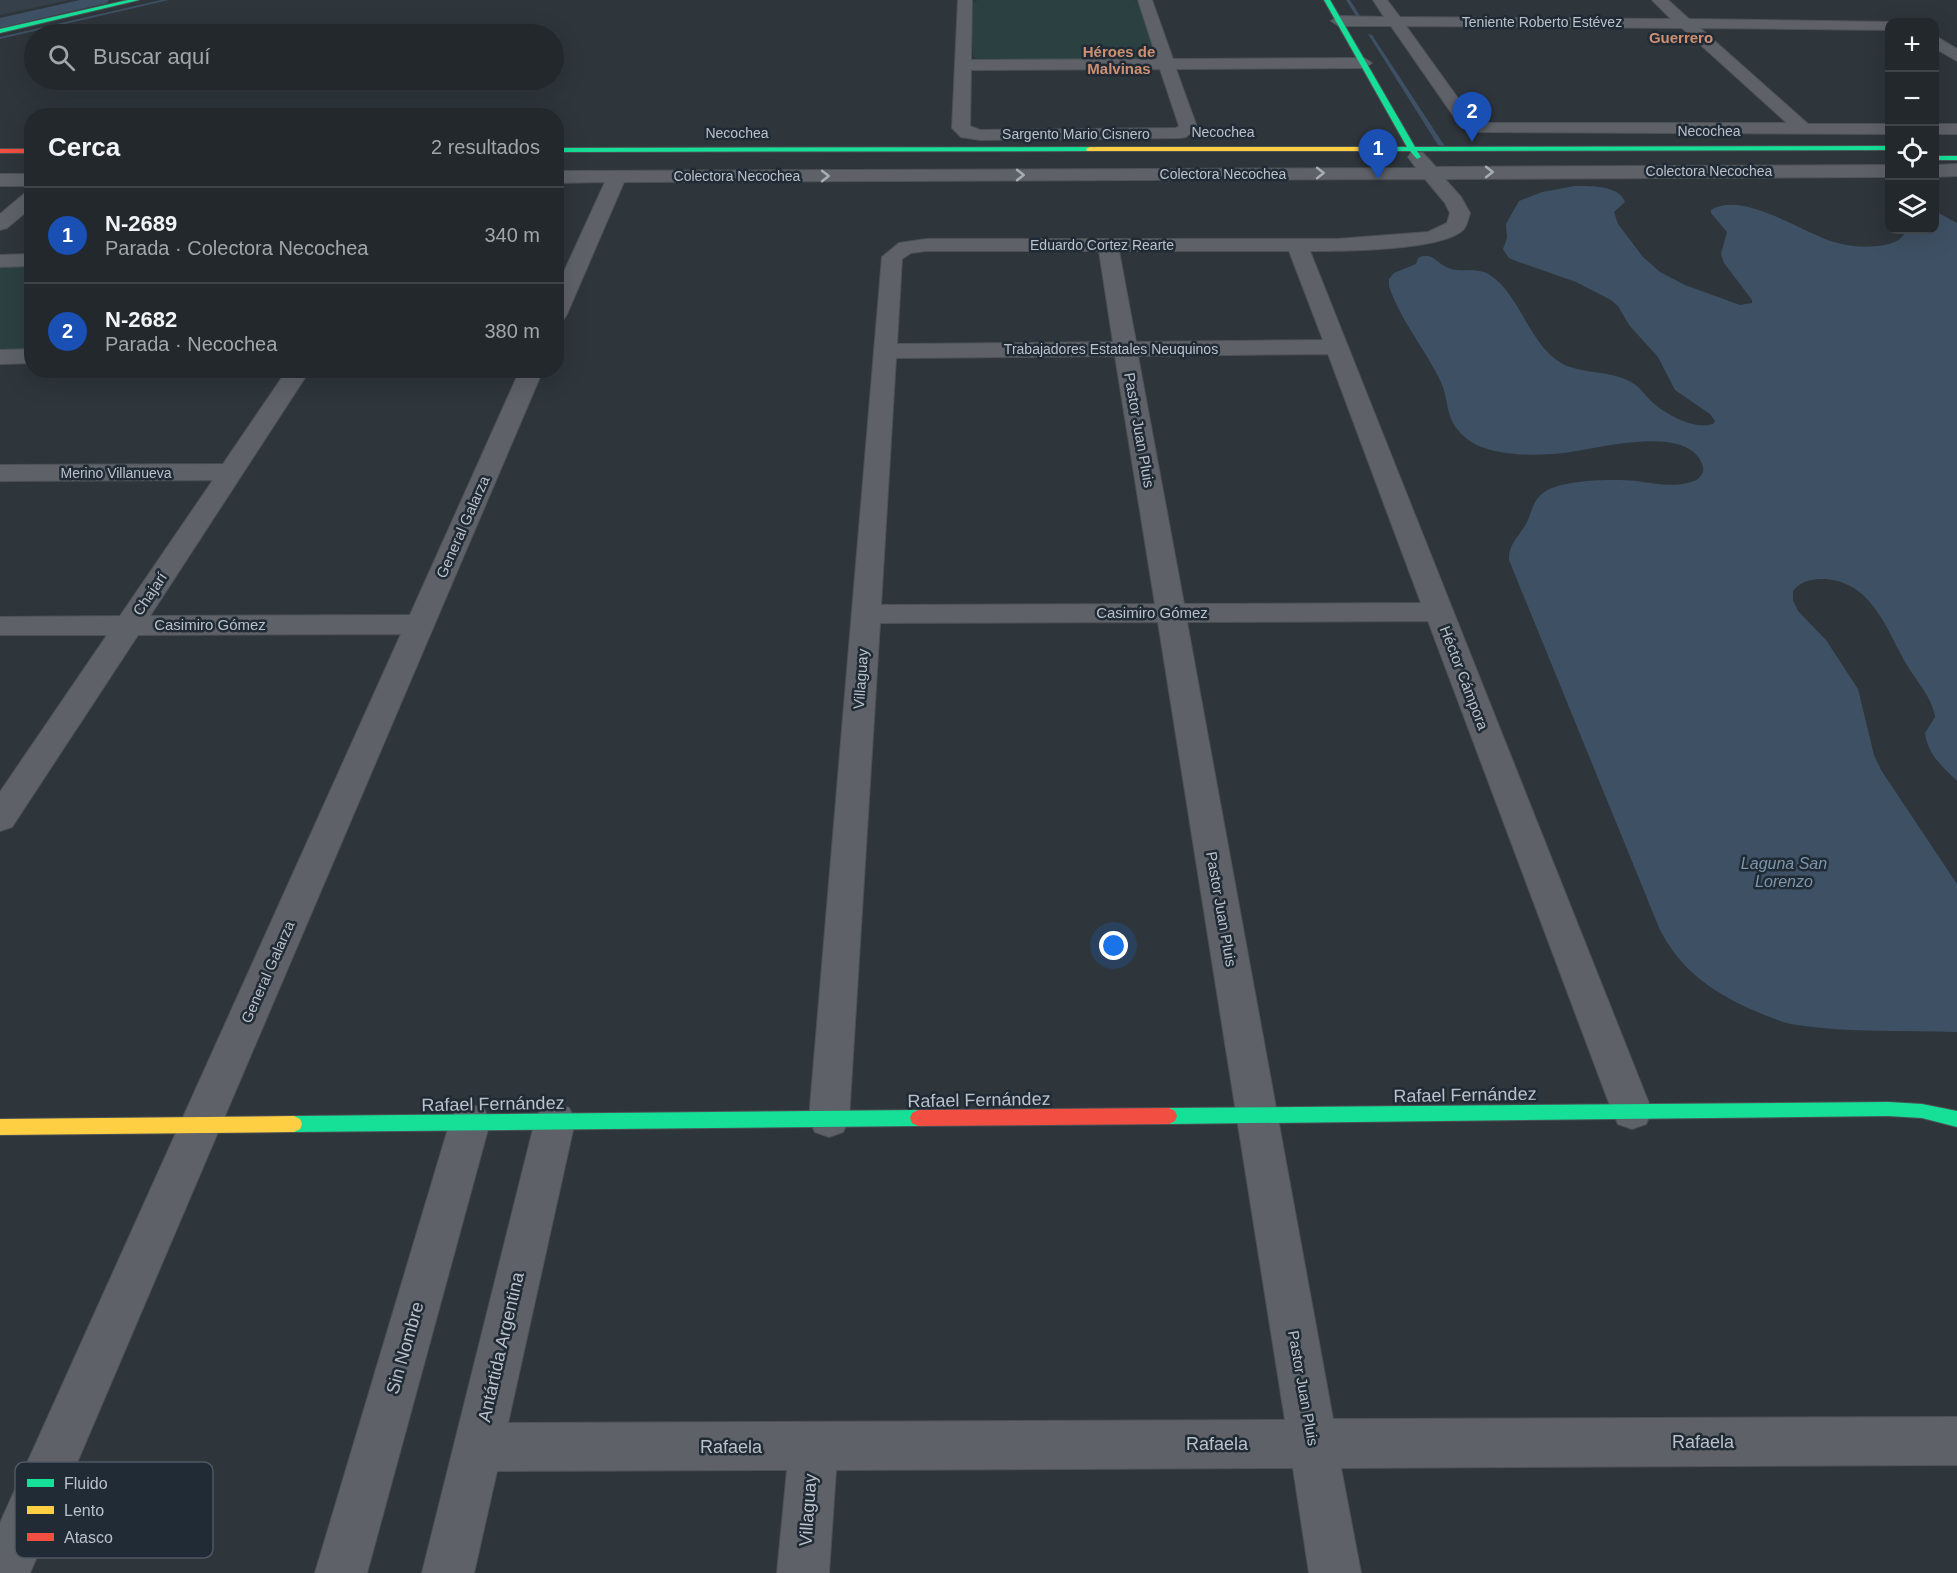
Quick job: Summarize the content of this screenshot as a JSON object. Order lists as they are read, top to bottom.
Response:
{
  "streets": {
    "main road": ["Necochea", "Rafael Fernández"],
    "street": [
      "Teniente Roberto Estévez",
      "Sargento Mario Cisnero",
      "Colectora Necochea",
      "Eduardo Cortez Rearte",
      "Trabajadores Estatales Neuquinos",
      "Pastor Juan Pluis",
      "Merino Villanueva",
      "General Galarza",
      "Chajarí",
      "Casimiro Gómez",
      "Héctor Cámpora",
      "Villaguay",
      "Antártida Argentina",
      "Sin Nombre",
      "Rafaela"
    ]
  },
  "crossings": [
    ["Colectora Necochea", "Eduardo Cortez Rearte"],
    ["Eduardo Cortez Rearte", "Pastor Juan Pluis"],
    ["Eduardo Cortez Rearte", "Héctor Cámpora"],
    ["Eduardo Cortez Rearte", "Villaguay"],
    ["Trabajadores Estatales Neuquinos", "Pastor Juan Pluis"],
    ["Trabajadores Estatales Neuquinos", "Héctor Cámpora"],
    ["Trabajadores Estatales Neuquinos", "Villaguay"],
    ["Pastor Juan Pluis", "Casimiro Gómez"],
    ["Pastor Juan Pluis", "Rafael Fernández"],
    ["Pastor Juan Pluis", "Rafaela"],
    ["Merino Villanueva", "Chajarí"],
    ["General Galarza", "Casimiro Gómez"],
    ["General Galarza", "Rafael Fernández"],
    ["Chajarí", "Casimiro Gómez"],
    ["Casimiro Gómez", "Héctor Cámpora"],
    ["Casimiro Gómez", "Villaguay"],
    ["Héctor Cámpora", "Rafael Fernández"],
    ["Villaguay", "Rafael Fernández"],
    ["Villaguay", "Rafaela"],
    ["Rafael Fernández", "Antártida Argentina"],
    ["Rafael Fernández", "Sin Nombre"],
    ["Antártida Argentina", "Rafaela"]
  ],
  "districts": ["Guerrero", "Héroes de Malvinas"],
  "water": ["Laguna San Lorenzo"],
  "legend": ["Fluido", "Lento", "Atasco"],
  "page": {
    "map_buttons": ["+", "−"],
    "search": "Buscar aquí",
    "pins": ["2", "1"],
    "heading": ["Cerca", "2 resultados"],
    "list": [
      {
        "mark": "1",
        "name": "N-2689",
        "note": "Parada · Colectora Necochea",
        "value": "340 m"
      },
      {
        "mark": "2",
        "name": "N-2682",
        "note": "Parada · Necochea",
        "value": "380 m"
      }
    ]
  }
}
